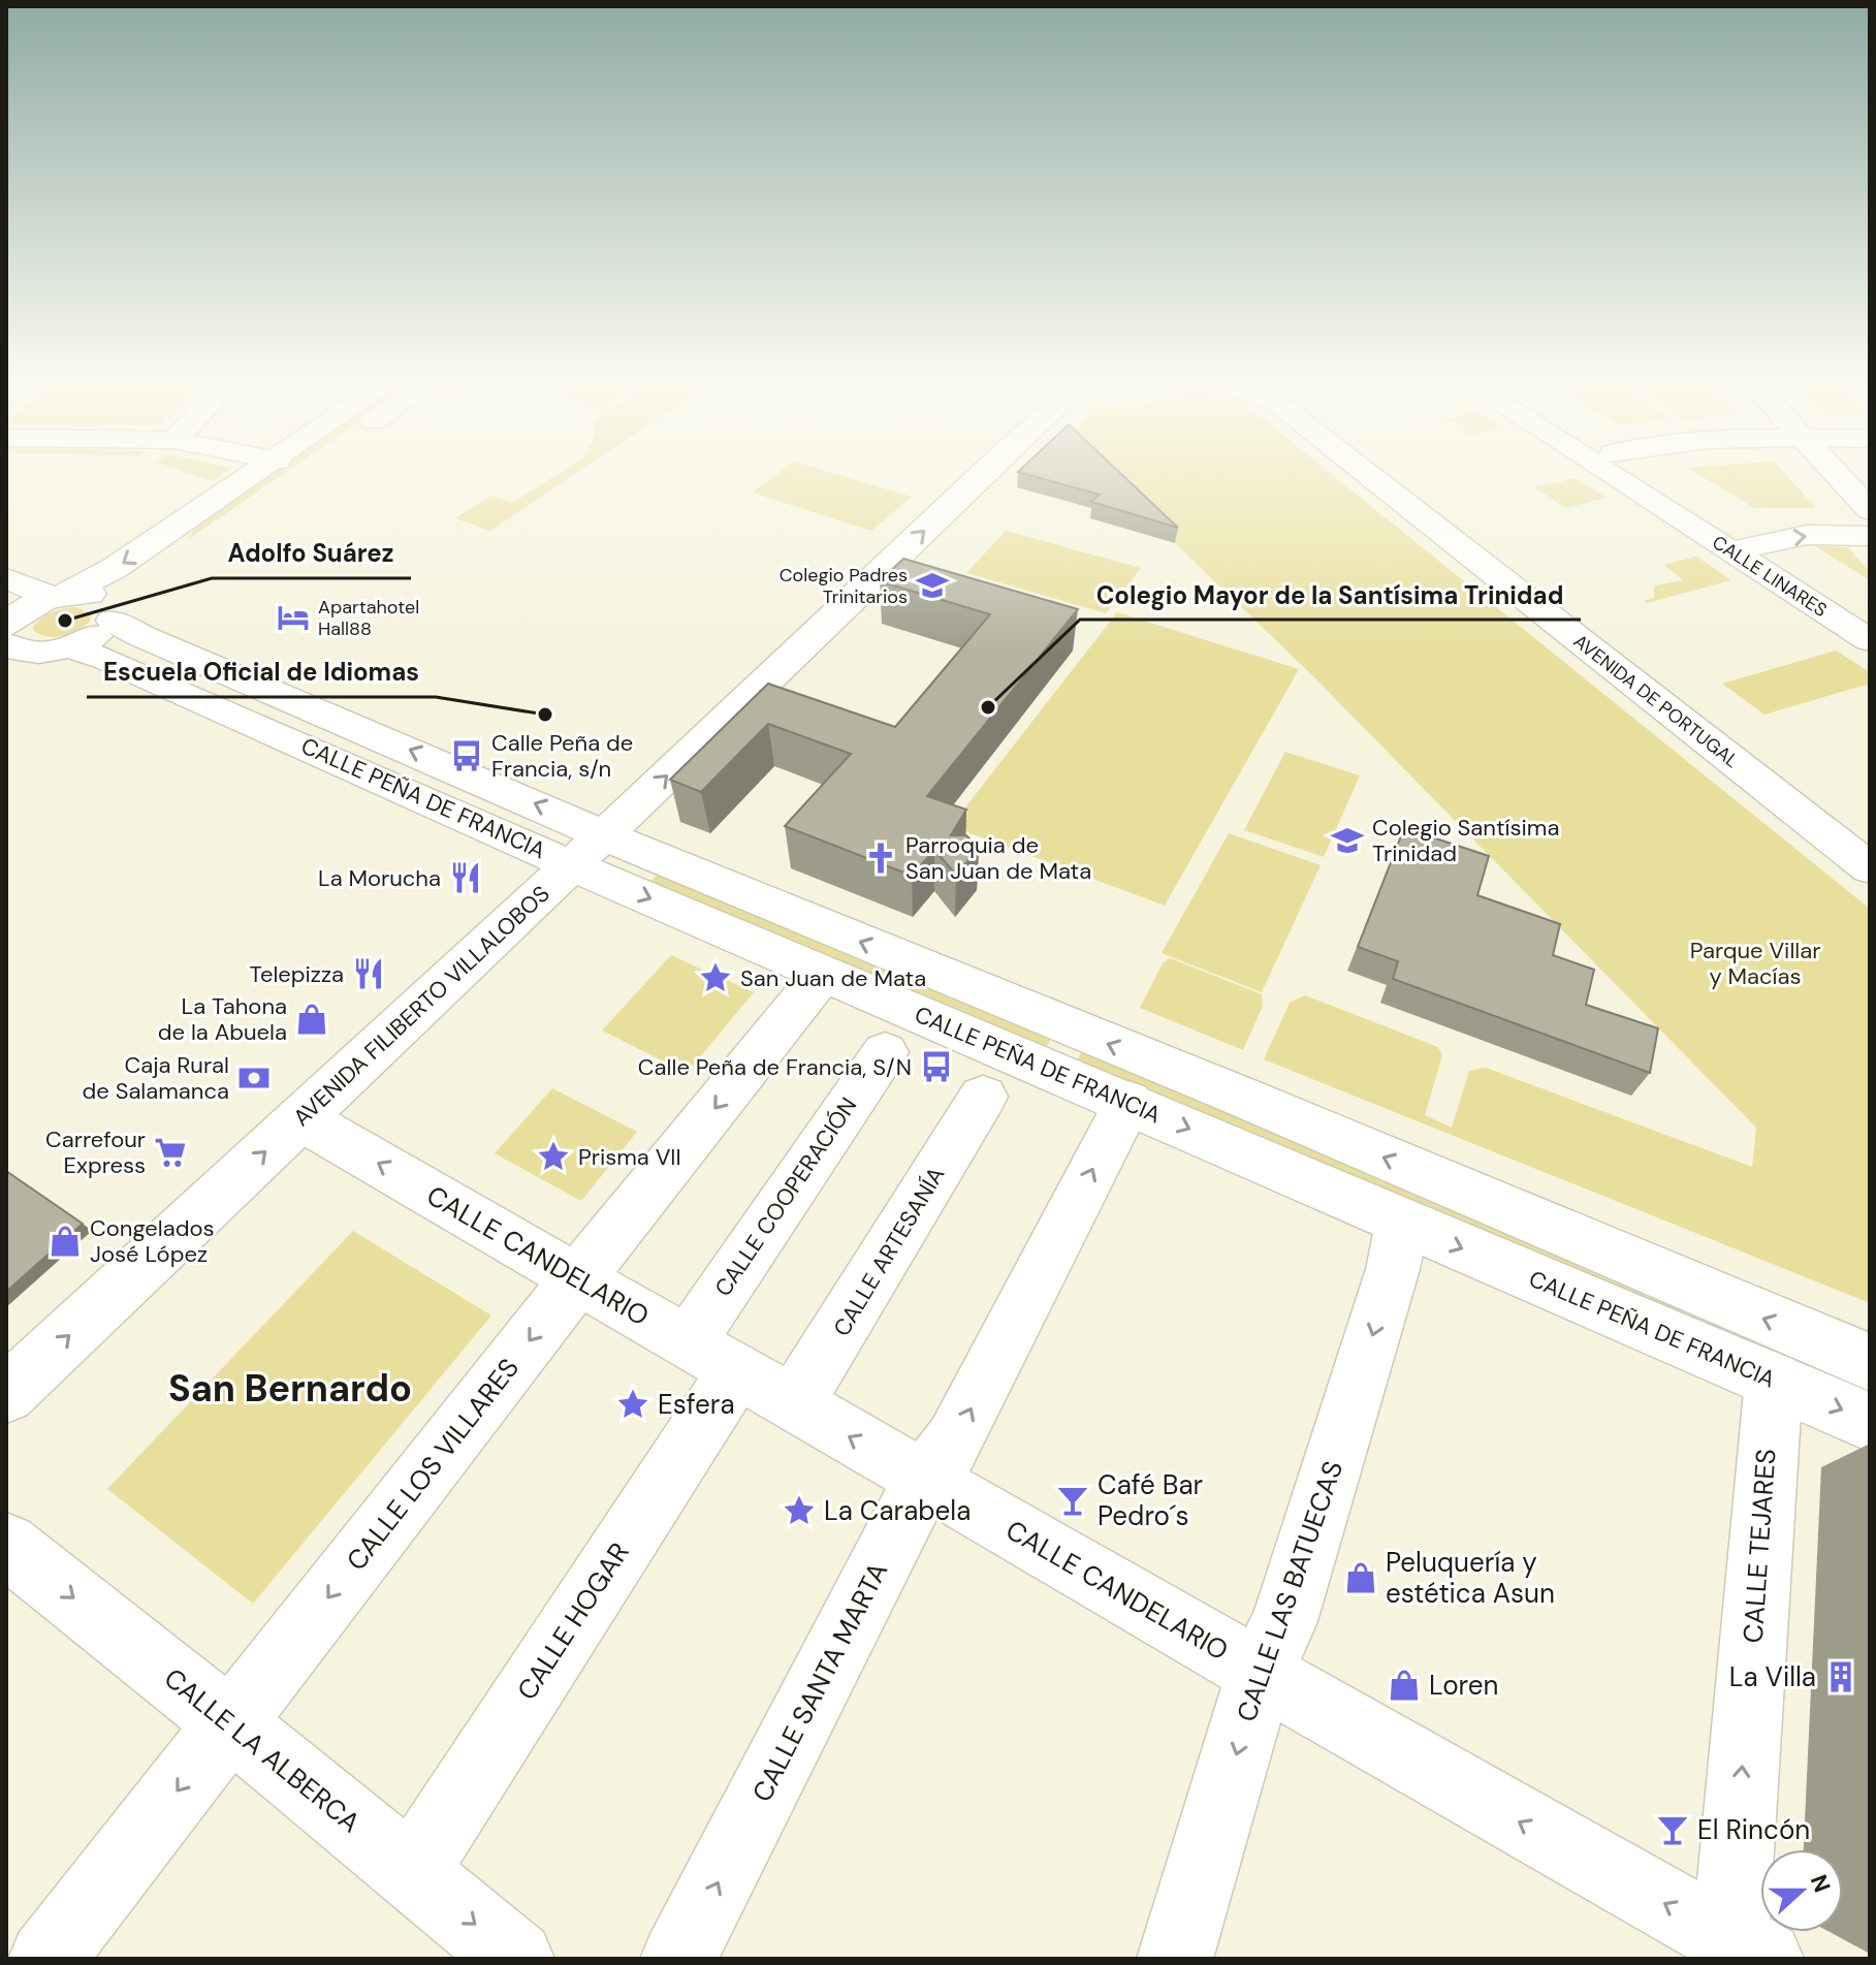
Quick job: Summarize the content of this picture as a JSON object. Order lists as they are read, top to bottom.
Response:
{
  "streets": {
    "main road": [
      "CALLE LINARES",
      "AVENIDA DE PORTUGAL",
      "CALLE PEÑA DE FRANCIA",
      "AVENIDA FILIBERTO VILLALOBOS",
      "CALLE COOPERACIÓN",
      "CALLE ARTESANÍA",
      "CALLE CANDELARIO",
      "CALLE LOS VILLARES",
      "CALLE TEJARES",
      "CALLE LAS BATUECAS",
      "CALLE HOGAR",
      "CALLE SANTA MARTA",
      "CALLE LA ALBERCA"
    ]
  },
  "crossings": [
    ["CALLE PEÑA DE FRANCIA", "AVENIDA FILIBERTO VILLALOBOS"],
    ["CALLE PEÑA DE FRANCIA", "CALLE LOS VILLARES"],
    ["CALLE PEÑA DE FRANCIA", "CALLE TEJARES"],
    ["CALLE PEÑA DE FRANCIA", "CALLE LAS BATUECAS"],
    ["CALLE PEÑA DE FRANCIA", "CALLE SANTA MARTA"],
    ["AVENIDA FILIBERTO VILLALOBOS", "CALLE CANDELARIO"],
    ["CALLE COOPERACIÓN", "CALLE CANDELARIO"],
    ["CALLE COOPERACIÓN", "CALLE HOGAR"],
    ["CALLE ARTESANÍA", "CALLE CANDELARIO"],
    ["CALLE CANDELARIO", "CALLE LOS VILLARES"],
    ["CALLE CANDELARIO", "CALLE TEJARES"],
    ["CALLE CANDELARIO", "CALLE LAS BATUECAS"],
    ["CALLE CANDELARIO", "CALLE HOGAR"],
    ["CALLE CANDELARIO", "CALLE SANTA MARTA"],
    ["CALLE LOS VILLARES", "CALLE LA ALBERCA"],
    ["CALLE HOGAR", "CALLE LA ALBERCA"]
  ],
  "one_way": [
    "AVENIDA FILIBERTO VILLALOBOS",
    "CALLE CANDELARIO",
    "CALLE LOS VILLARES",
    "CALLE TEJARES",
    "CALLE LAS BATUECAS",
    "CALLE SANTA MARTA",
    "CALLE LA ALBERCA"
  ],
  "districts": ["San Bernardo"],
  "parks": ["Parque Villar y Macías"],
  "places": {
    "school or university": ["Colegio Padres Trinitarios", "Colegio Santísima Trinidad"],
    "hotel": ["Apartahotel Hall88"],
    "other": ["Adolfo Suárez", "Colegio Mayor de la Santísima Trinidad", "Escuela Oficial de Idiomas"],
    "bus stop": ["Calle Peña de Francia, s/n", "Calle Peña de Francia, S/N"],
    "church": ["Parroquia de San Juan de Mata"],
    "restaurant": ["La Morucha", "Telepizza"],
    "place": [
      "San Juan de Mata",
      "Prisma VII",
      "Esfera",
      "La Carabela"
    ],
    "shop": [
      "La Tahona de la Abuela",
      "Congelados José López",
      "Peluquería y estética Asun",
      "Loren"
    ],
    "bank": ["Caja Rural de Salamanca"],
    "supermarket": ["Carrefour Express"],
    "bar": ["Café Bar Pedro´s", "El Rincón"],
    "building": ["La Villa"]
  },
  "north": "right"
}
